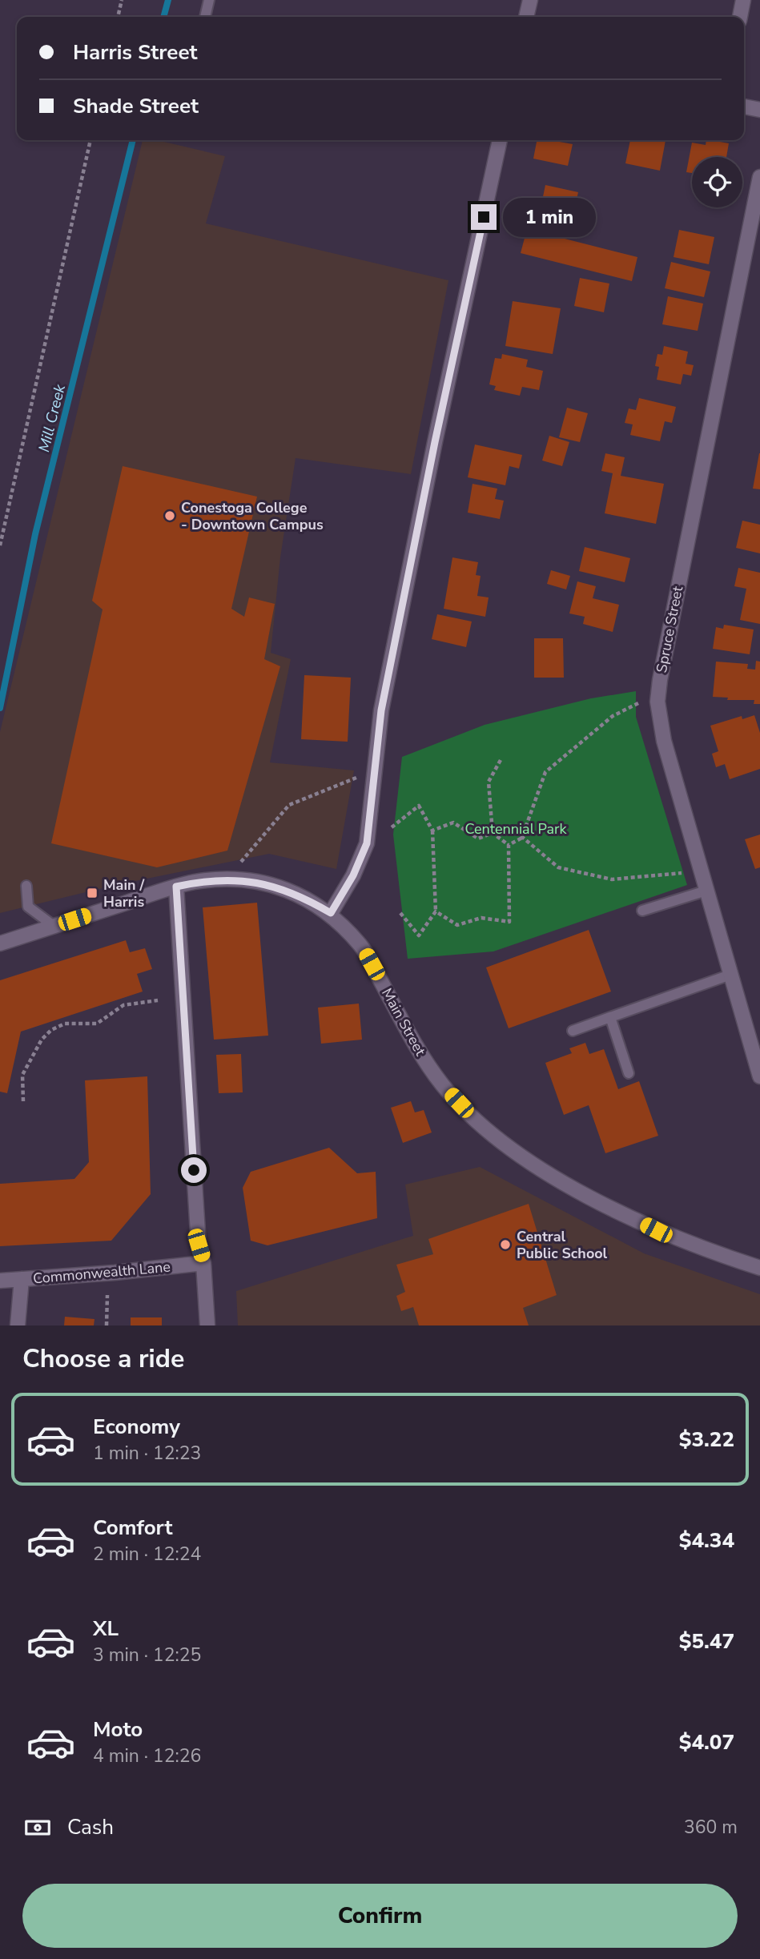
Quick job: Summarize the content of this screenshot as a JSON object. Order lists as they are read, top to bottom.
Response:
{
  "streets": {
    "street": ["Spruce Street", "Main Street", "Commonwealth Lane"]
  },
  "water": ["Mill Creek"],
  "parks": ["Centennial Park"],
  "places": {
    "other": ["Conestoga College - Downtown Campus", "Central Public School"],
    "transit": ["Main / Harris"]
  },
  "page": {
    "banner": ["Harris Street", "Shade Street"],
    "bubble": "1 min",
    "heading": "Choose a ride",
    "list": [
      {
        "name": "Economy",
        "note": "1 min · 12:23",
        "value": "$3.22"
      },
      {
        "name": "Comfort",
        "note": "2 min · 12:24",
        "value": "$4.34"
      },
      {
        "name": "XL",
        "note": "3 min · 12:25",
        "value": "$5.47"
      },
      {
        "name": "Moto",
        "note": "4 min · 12:26",
        "value": "$4.07"
      }
    ],
    "pay": ["Cash", "360 m"],
    "buttons": "Confirm"
  }
}
